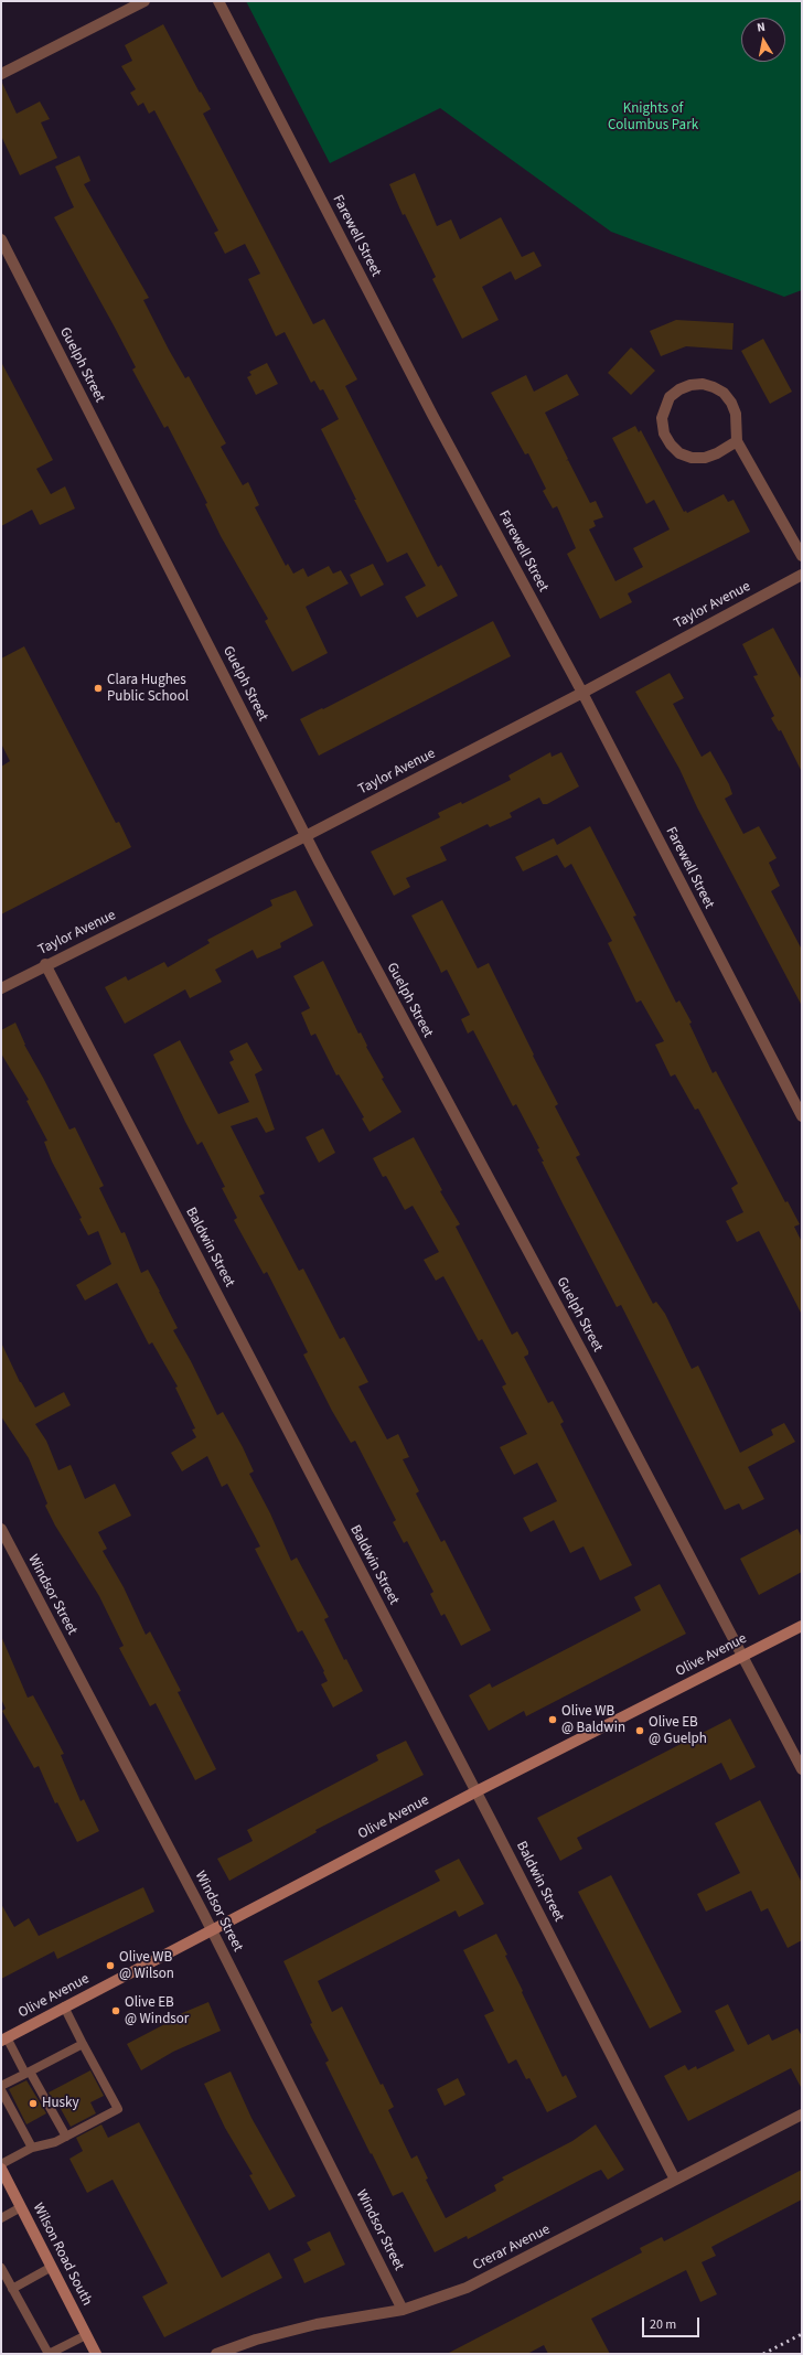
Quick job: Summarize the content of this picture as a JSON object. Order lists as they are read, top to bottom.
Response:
{
  "streets": {
    "main road": ["Olive Avenue", "Wilson Road South"],
    "street": [
      "Farewell Street",
      "Guelph Street",
      "Taylor Avenue",
      "Baldwin Street",
      "Windsor Street",
      "Crerar Avenue"
    ]
  },
  "crossings": [
    ["Farewell Street", "Taylor Avenue"],
    ["Guelph Street", "Taylor Avenue"],
    ["Guelph Street", "Olive Avenue"],
    ["Taylor Avenue", "Baldwin Street"],
    ["Baldwin Street", "Olive Avenue"],
    ["Baldwin Street", "Crerar Avenue"],
    ["Windsor Street", "Olive Avenue"],
    ["Windsor Street", "Crerar Avenue"]
  ],
  "parks": ["Knights of Columbus Park"],
  "places": [
    "Clara Hughes Public School",
    "Olive WB @ Baldwin",
    "Olive EB @ Guelph",
    "Olive WB @ Wilson",
    "Olive EB @ Windsor",
    "Husky"
  ],
  "scale_bar": "20 m",
  "north": "top"
}
